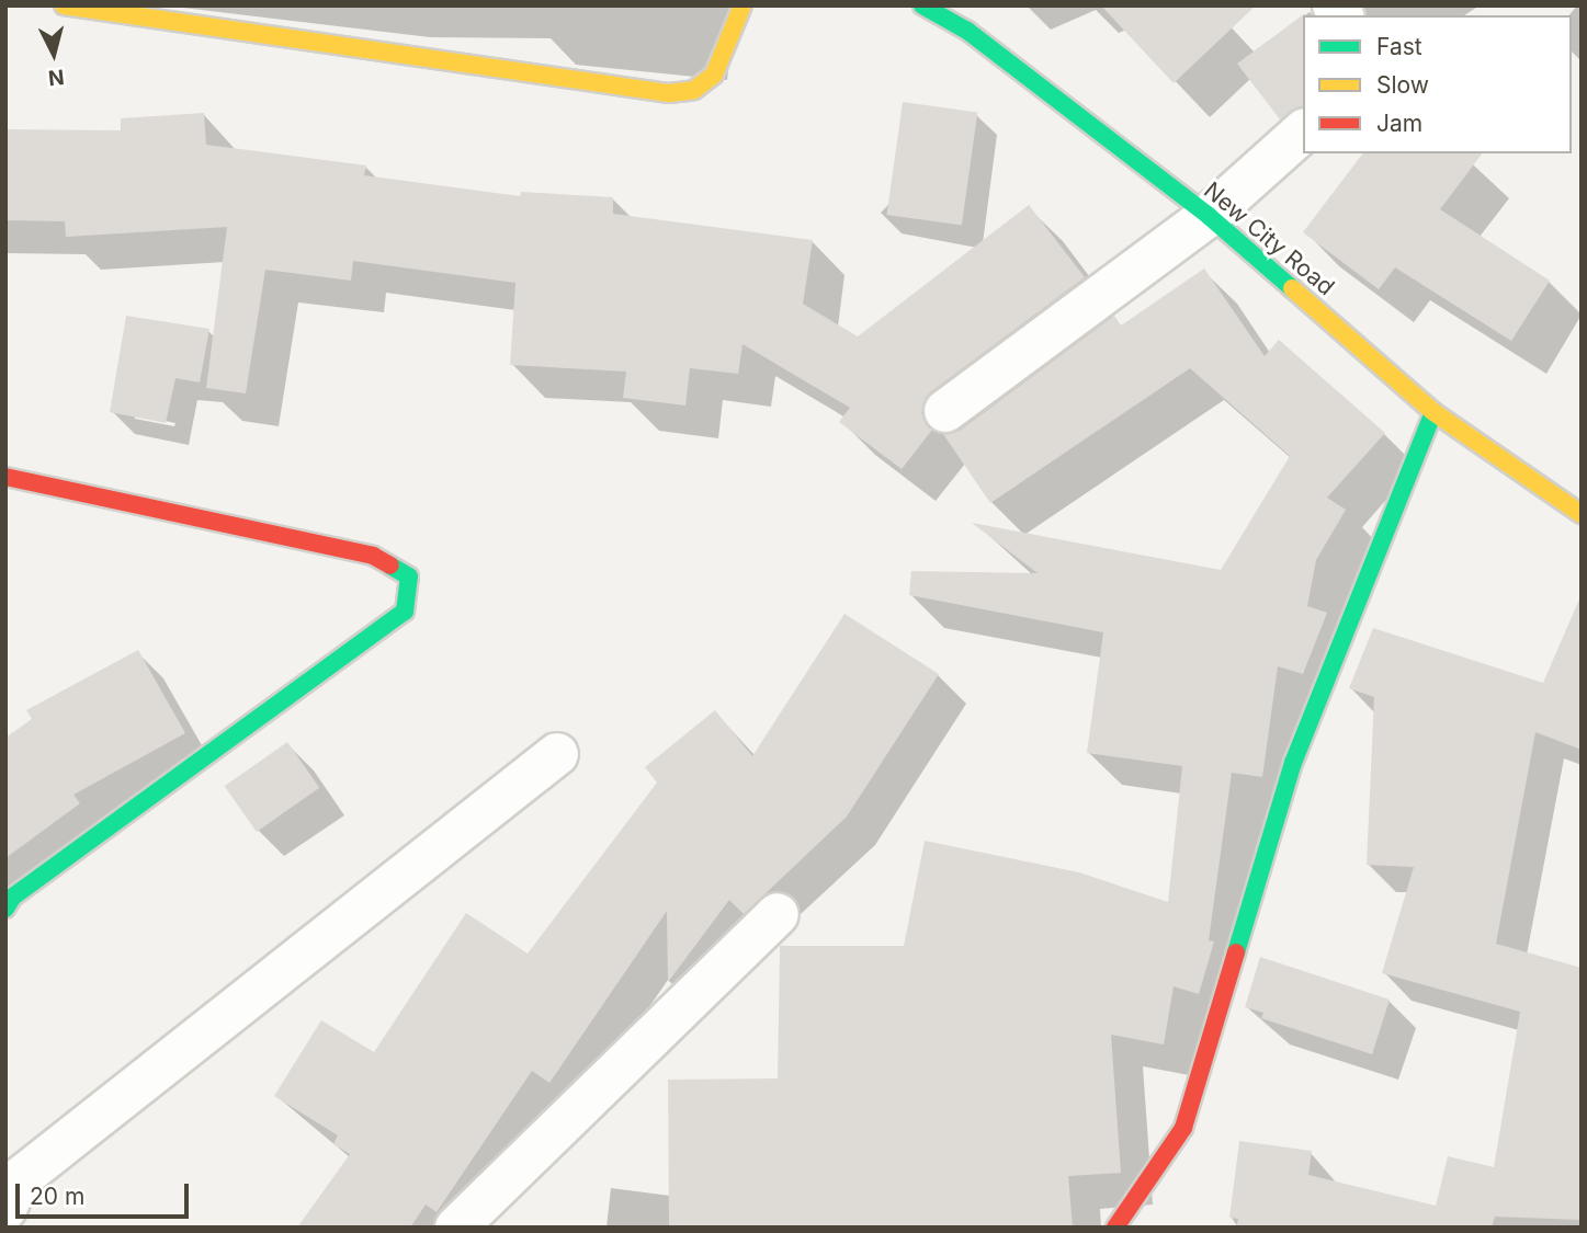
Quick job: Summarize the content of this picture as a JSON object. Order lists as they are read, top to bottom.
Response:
{
  "streets": {
    "street": ["New City Road"]
  },
  "legend": ["Fast", "Slow", "Jam"],
  "scale_bar": "20 m",
  "north": "bottom"
}
